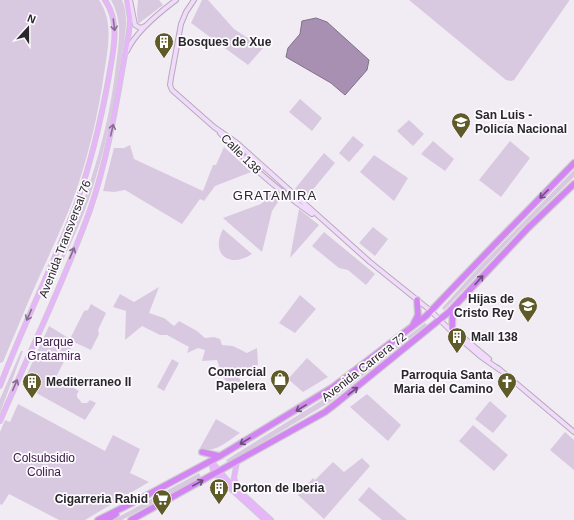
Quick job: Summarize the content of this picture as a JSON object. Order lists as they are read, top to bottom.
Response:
{
  "streets": {
    "highway": ["Avenida Carrera 72"],
    "main road": ["Calle 138", "Avenida Transversal 76"]
  },
  "crossings": [
    ["Calle 138", "Avenida Carrera 72"]
  ],
  "districts": ["GRATAMIRA"],
  "parks": ["Parque Gratamira", "Colsubsidio Colina"],
  "places": {
    "building": [
      "Bosques de Xue",
      "Mall 138",
      "Mediterraneo II",
      "Porton de Iberia"
    ],
    "school or university": ["San Luis - Policía Nacional", "Hijas de Cristo Rey"],
    "shop": ["Comercial Papelera"],
    "church": ["Parroquia Santa Maria del Camino"],
    "supermarket": ["Cigarreria Rahid"]
  },
  "north": "top"
}
